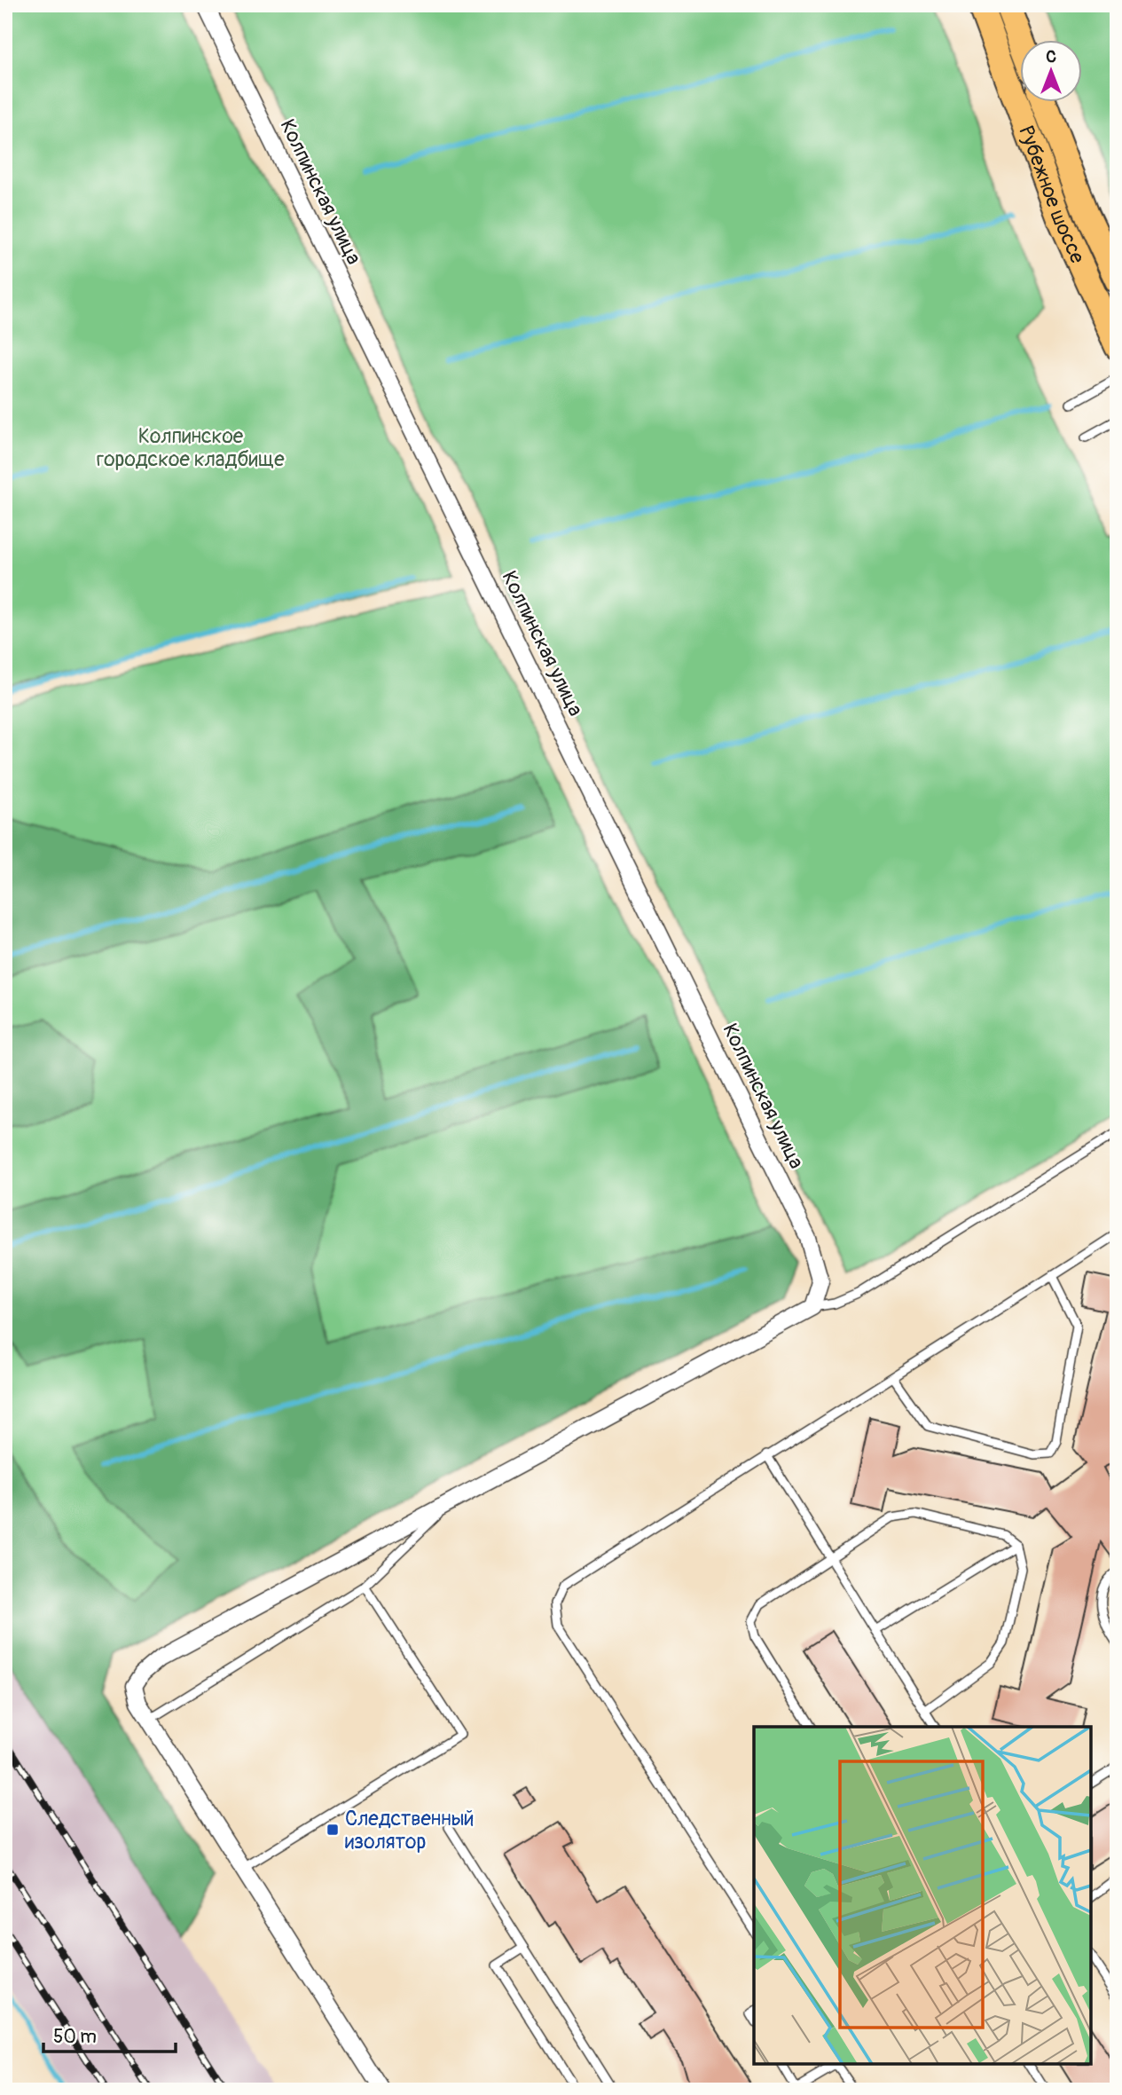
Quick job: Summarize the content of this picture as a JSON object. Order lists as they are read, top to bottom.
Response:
{
  "streets": {
    "main road": ["Рубежное шоссе"],
    "street": ["Колпинская улица"]
  },
  "parks": ["Колпинское городское кладбище"],
  "places": {
    "transit": ["Следственный изолятор"]
  },
  "scale_bar": "50 m",
  "north": "top"
}
